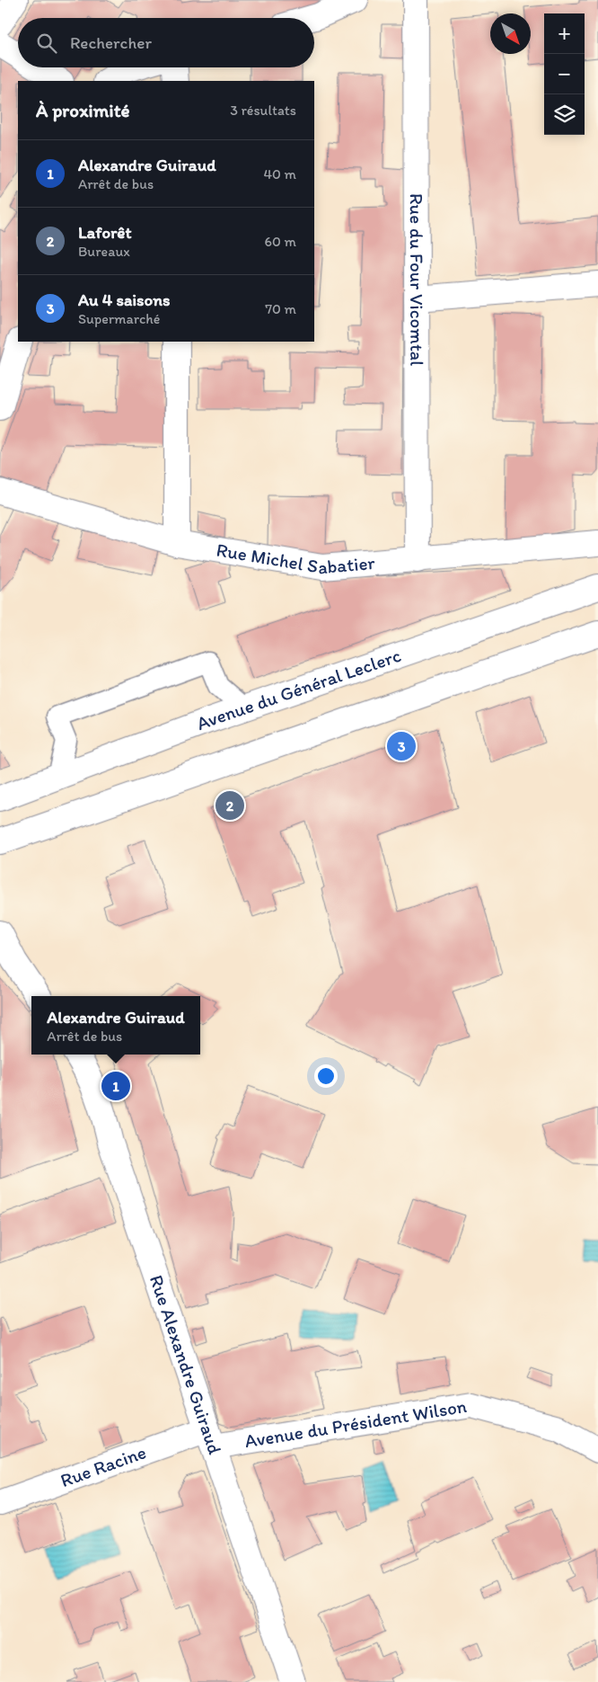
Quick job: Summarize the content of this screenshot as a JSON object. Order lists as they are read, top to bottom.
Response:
{
  "streets": {
    "street": [
      "Rue du Four Vicomtal",
      "Rue Michel Sabatier",
      "Avenue du Général Leclerc",
      "Rue Alexandre Guiraud",
      "Avenue du Président Wilson",
      "Rue Racine"
    ]
  },
  "crossings": [
    ["Rue du Four Vicomtal", "Rue Michel Sabatier"],
    ["Rue Alexandre Guiraud", "Avenue du Président Wilson"],
    ["Rue Alexandre Guiraud", "Rue Racine"],
    ["Avenue du Président Wilson", "Rue Racine"]
  ],
  "north": "bottom right",
  "page": {
    "map_buttons": ["+", "−"],
    "search": "Rechercher",
    "heading": ["À proximité", "3 résultats"],
    "list": [
      {
        "mark": "1",
        "name": "Alexandre Guiraud",
        "note": "Arrêt de bus",
        "value": "40 m"
      },
      {
        "mark": "2",
        "name": "Laforêt",
        "note": "Bureaux",
        "value": "60 m"
      },
      {
        "mark": "3",
        "name": "Au 4 saisons",
        "note": "Supermarché",
        "value": "70 m"
      }
    ],
    "pins": ["3", "2", "1"],
    "popup": ["Alexandre Guiraud", "Arrêt de bus"]
  }
}
